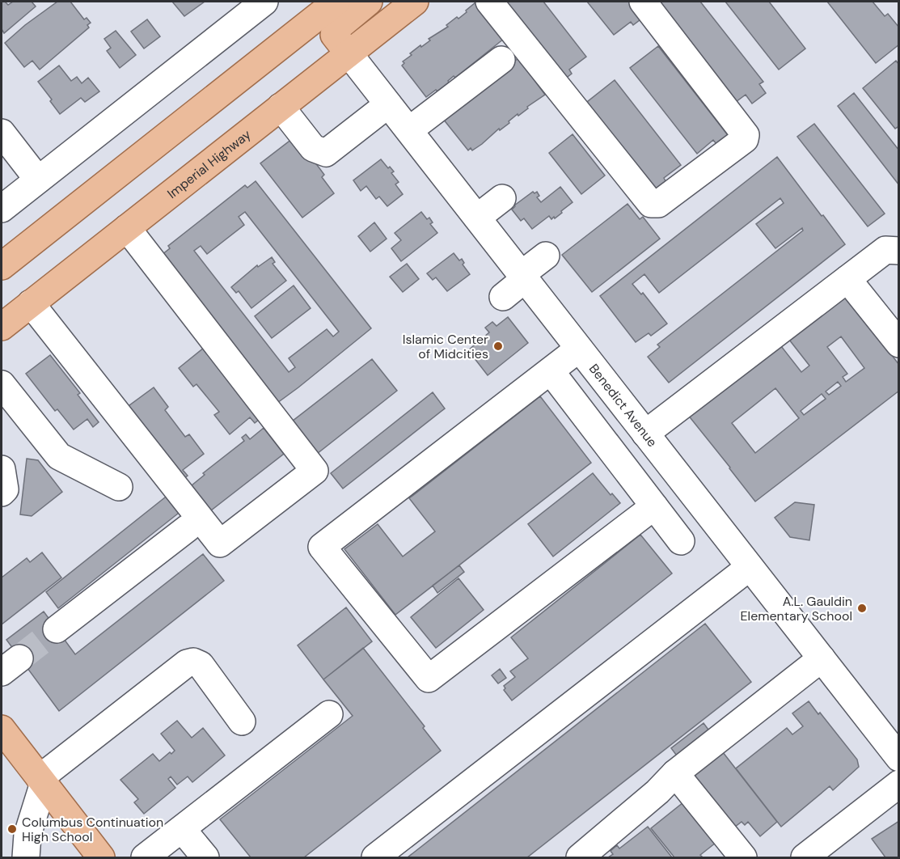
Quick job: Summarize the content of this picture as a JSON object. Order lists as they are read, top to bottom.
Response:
{
  "streets": {
    "main road": ["Imperial Highway"],
    "street": ["Benedict Avenue"]
  },
  "crossings": [
    ["Imperial Highway", "Benedict Avenue"]
  ],
  "places": ["Islamic Center of Midcities", "A.L. Gauldin Elementary School", "Columbus Continuation High School"]
}
